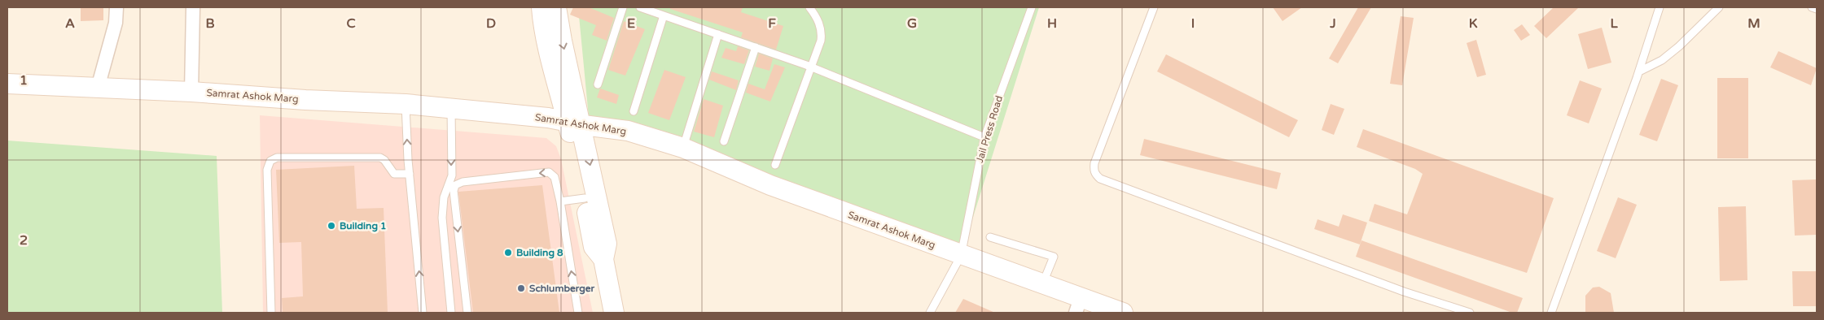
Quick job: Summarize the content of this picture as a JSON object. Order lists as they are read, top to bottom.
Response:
{
  "streets": {
    "street": ["Samrat Ashok Marg"],
    "lane": ["Jail Press Road"]
  },
  "crossings": [
    ["Samrat Ashok Marg", "Jail Press Road"]
  ],
  "places": ["Building 1", "Building 8", "Schlumberger"],
  "grid": {
    "columns": [
      "A",
      "B",
      "C",
      "D",
      "E",
      "F",
      "G",
      "H",
      "I",
      "J",
      "K",
      "L",
      "M"
    ],
    "rows": ["1", "2"]
  }
}
